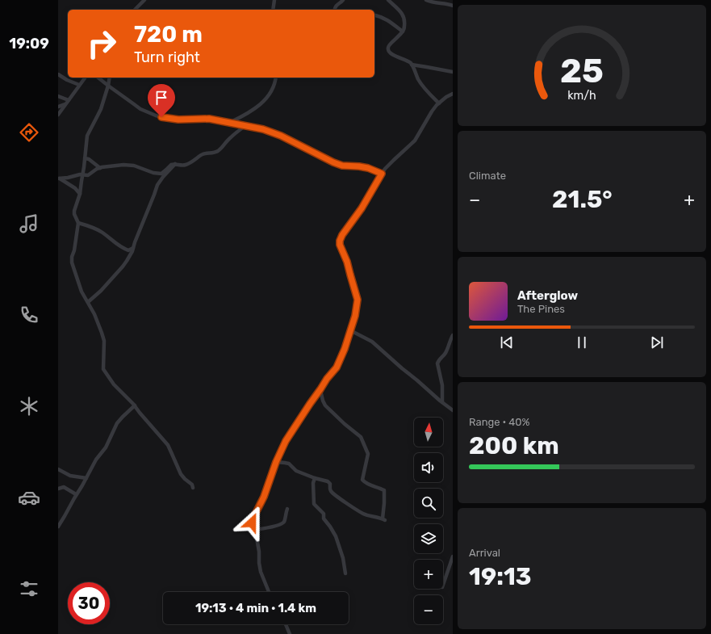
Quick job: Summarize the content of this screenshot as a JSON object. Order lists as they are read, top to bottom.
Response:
{
  "north": "top",
  "page": {
    "tabs": "19:09",
    "turn": ["720 m", "Turn right"],
    "tile": [
      "Climate",
      ["Range · 40%", "200 km"],
      ["Arrival", "19:13"]
    ],
    "heat": ["−", "21.5°", "+"],
    "song": ["Afterglow", "The Pines"],
    "map_buttons": ["+", "−"],
    "limit": "30",
    "trip": "19:13 · 4 min · 1.4 km",
    "gauge": ["25", "km/h"]
  }
}
